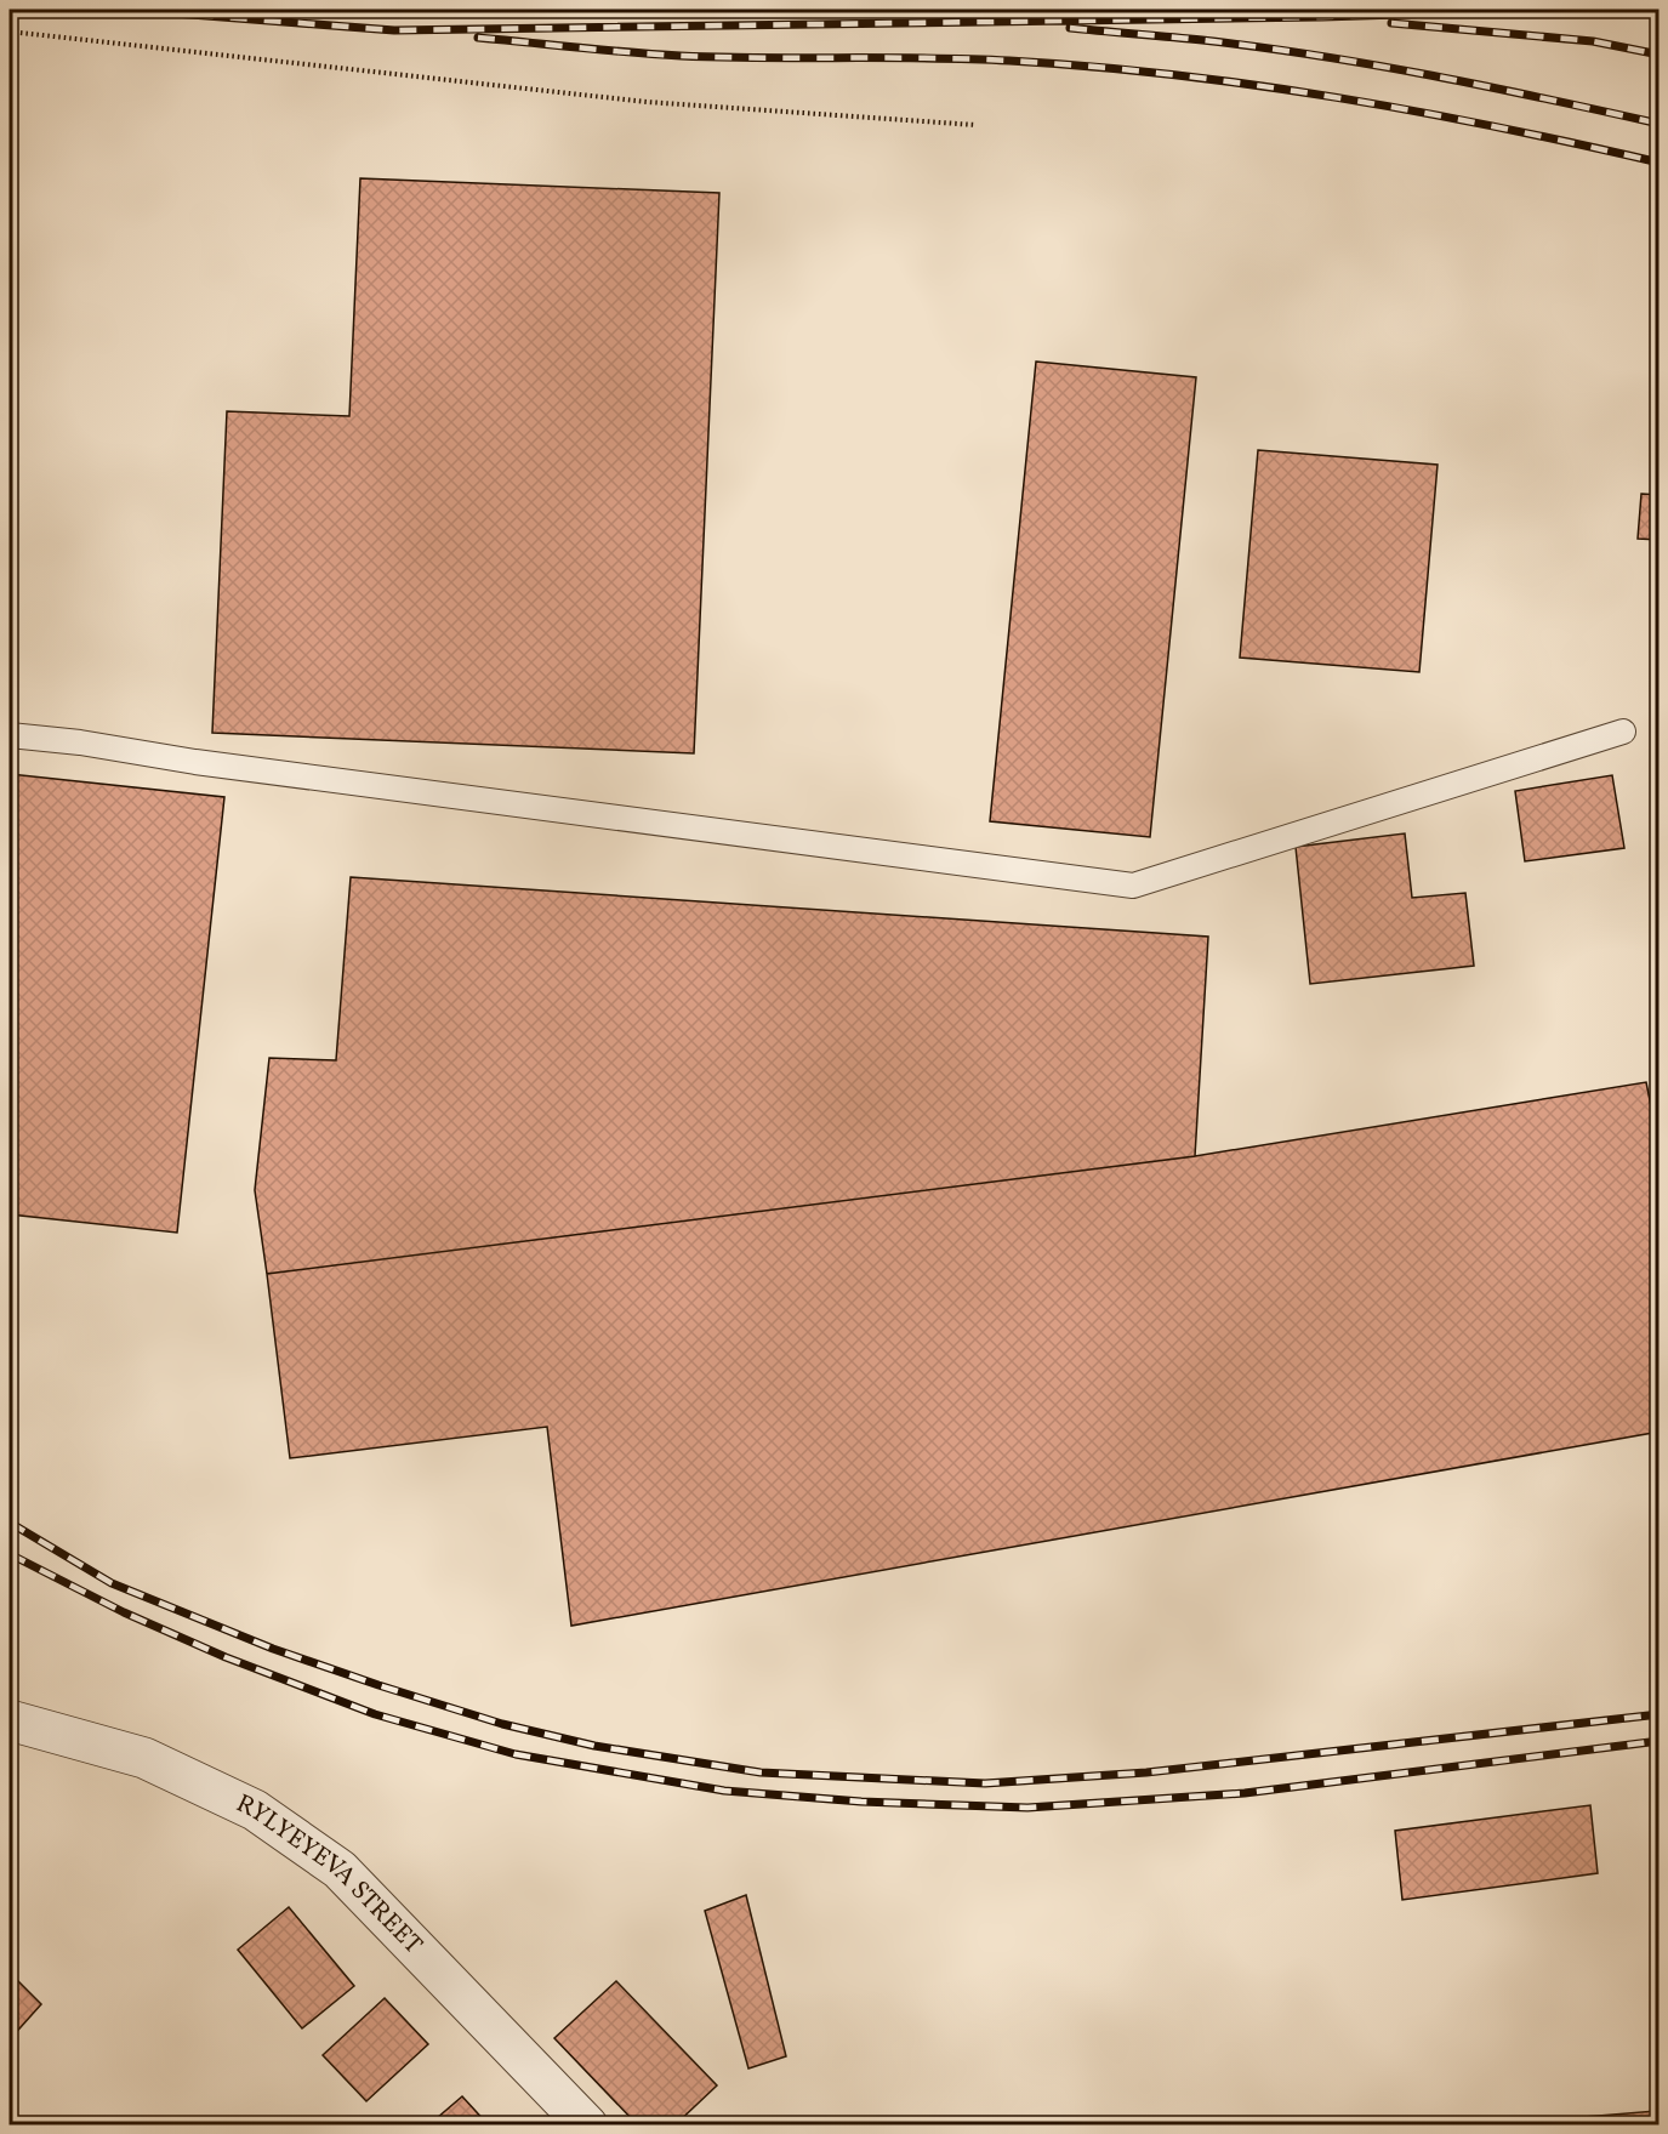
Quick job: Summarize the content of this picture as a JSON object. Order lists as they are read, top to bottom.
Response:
{
  "streets": {
    "street": ["RYLYEYEVA STREET"]
  }
}
